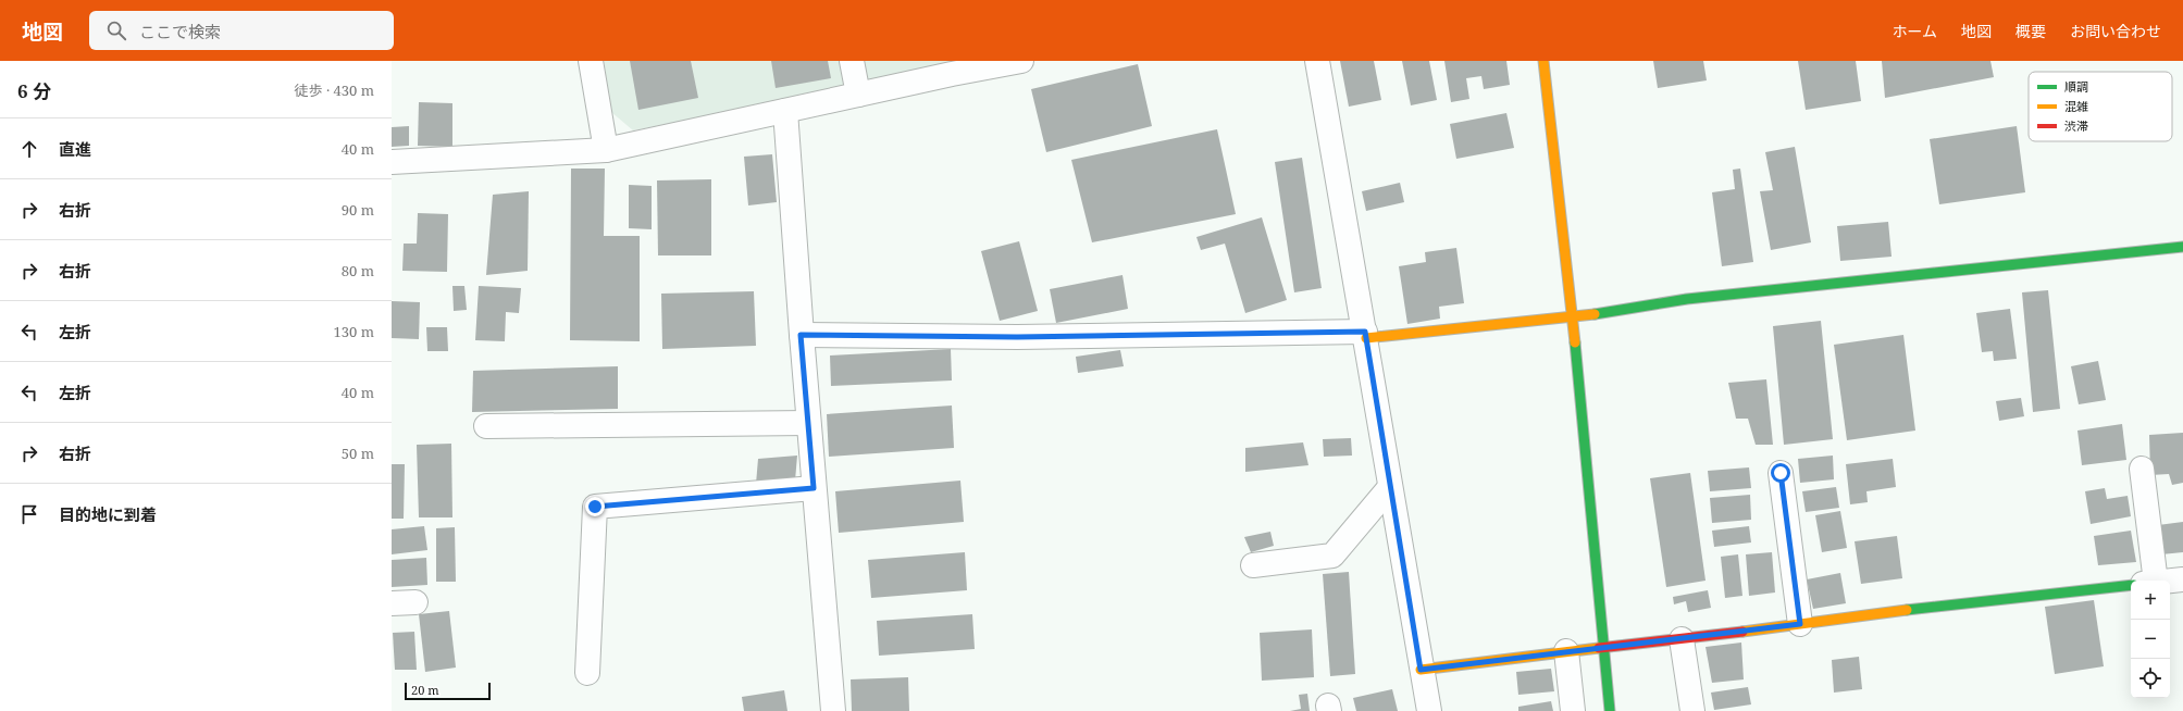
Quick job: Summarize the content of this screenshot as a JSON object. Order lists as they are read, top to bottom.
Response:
{
  "legend": ["順調", "混雑", "渋滞"],
  "scale_bar": "20 m",
  "page": {
    "header": "地図",
    "search": "ここで検索",
    "nav": [
      "ホーム",
      "地図",
      "概要",
      "お問い合わせ"
    ],
    "heading": ["6 分", "徒歩 · 430 m"],
    "list": [
      ["直進", "40 m"],
      ["右折", "90 m"],
      ["右折", "80 m"],
      ["左折", "130 m"],
      ["左折", "40 m"],
      ["右折", "50 m"],
      "目的地に到着"
    ],
    "map_buttons": ["+", "−"],
    "scale": "20 m"
  }
}
